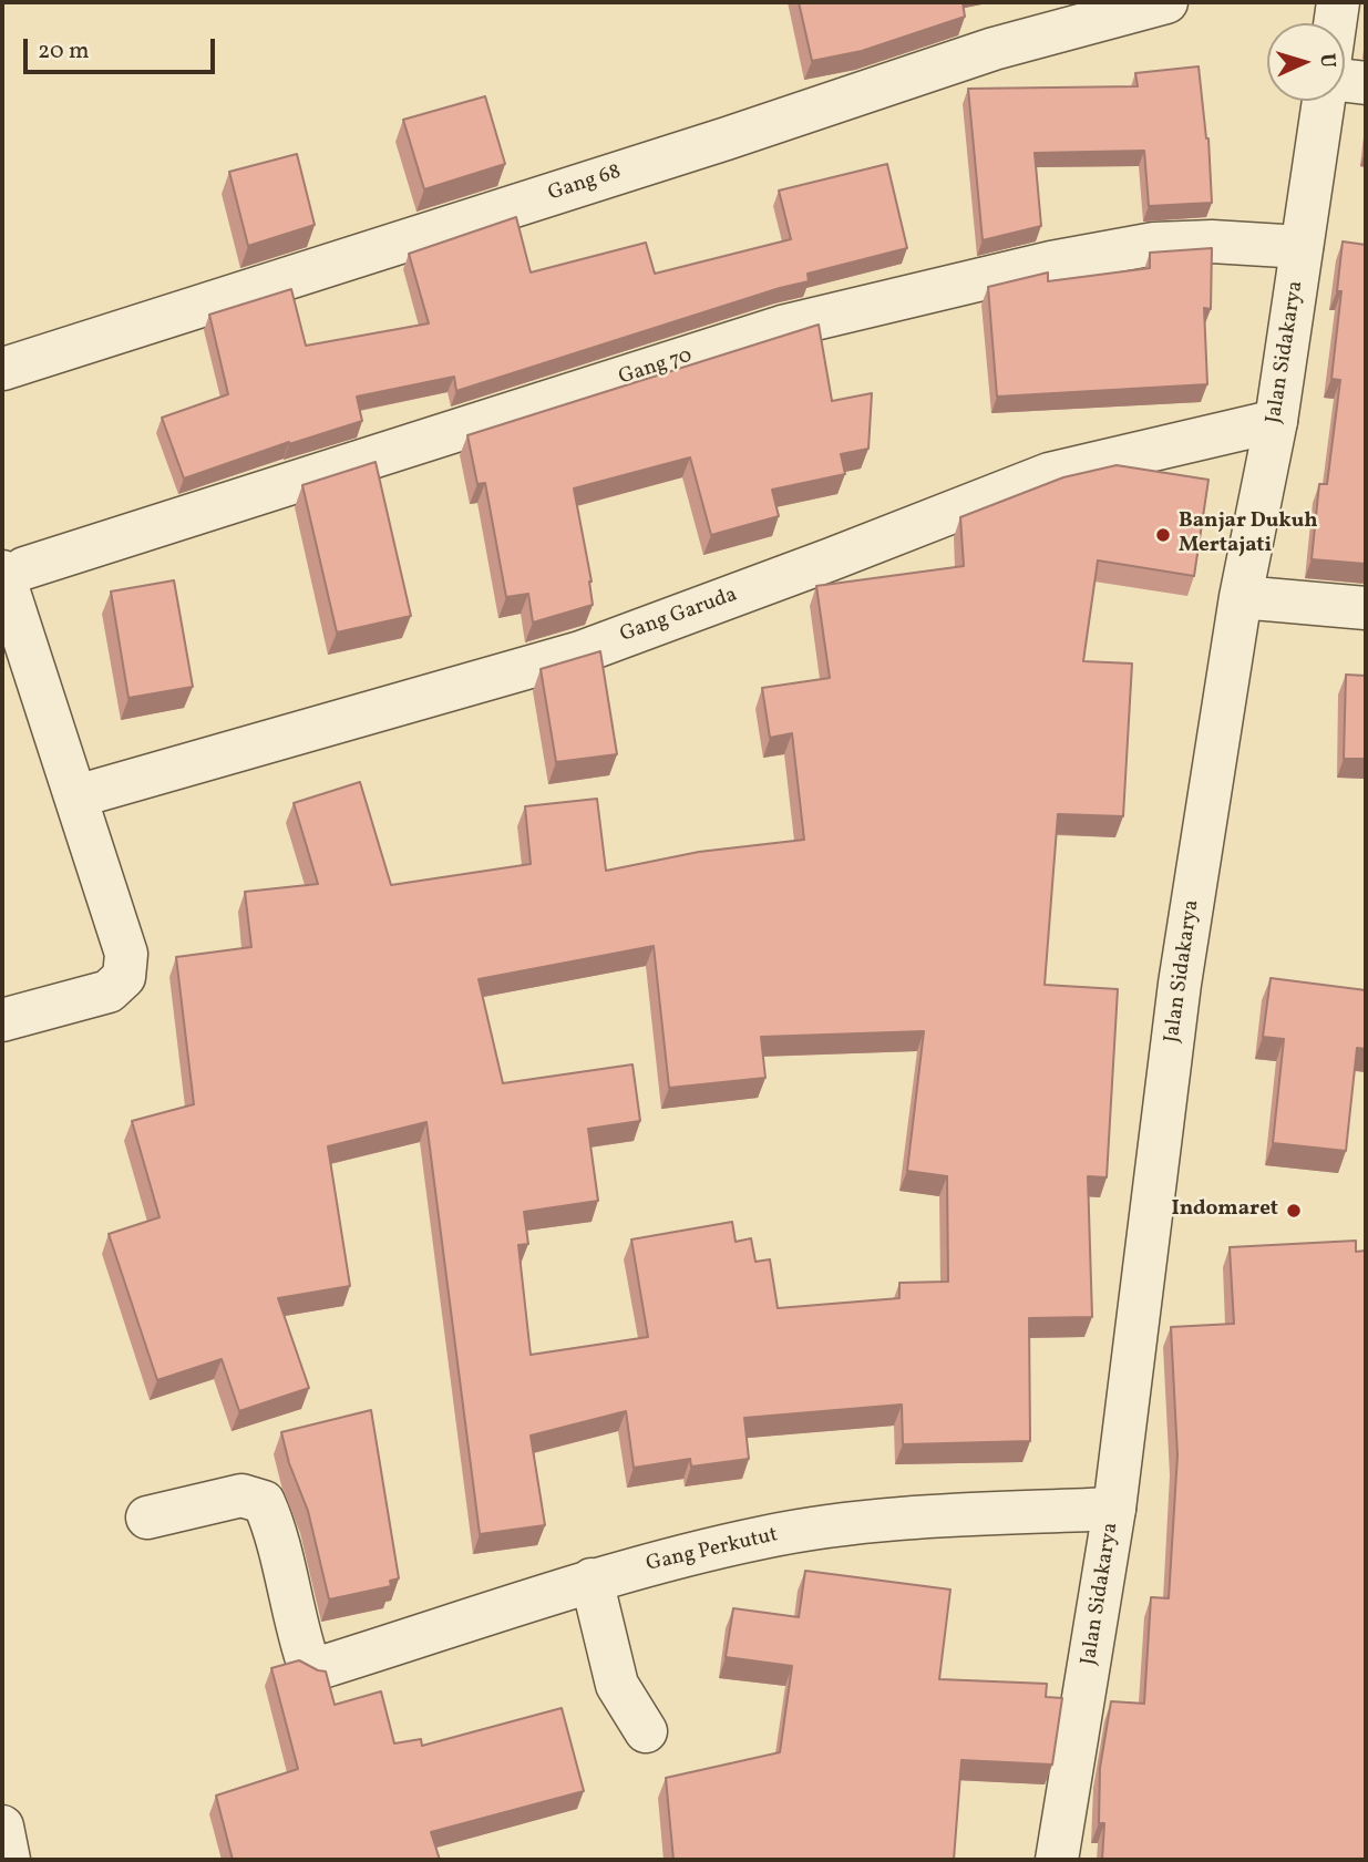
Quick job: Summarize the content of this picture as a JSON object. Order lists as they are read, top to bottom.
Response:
{
  "streets": {
    "street": [
      "Gang 68",
      "Jalan Sidakarya",
      "Gang 70",
      "Gang Garuda",
      "Gang Perkutut"
    ]
  },
  "crossings": [
    ["Jalan Sidakarya", "Gang 70"],
    ["Jalan Sidakarya", "Gang Garuda"],
    ["Jalan Sidakarya", "Gang Perkutut"]
  ],
  "places": ["Banjar Dukuh Mertajati", "Indomaret"],
  "scale_bar": "20 m",
  "north": "right"
}
